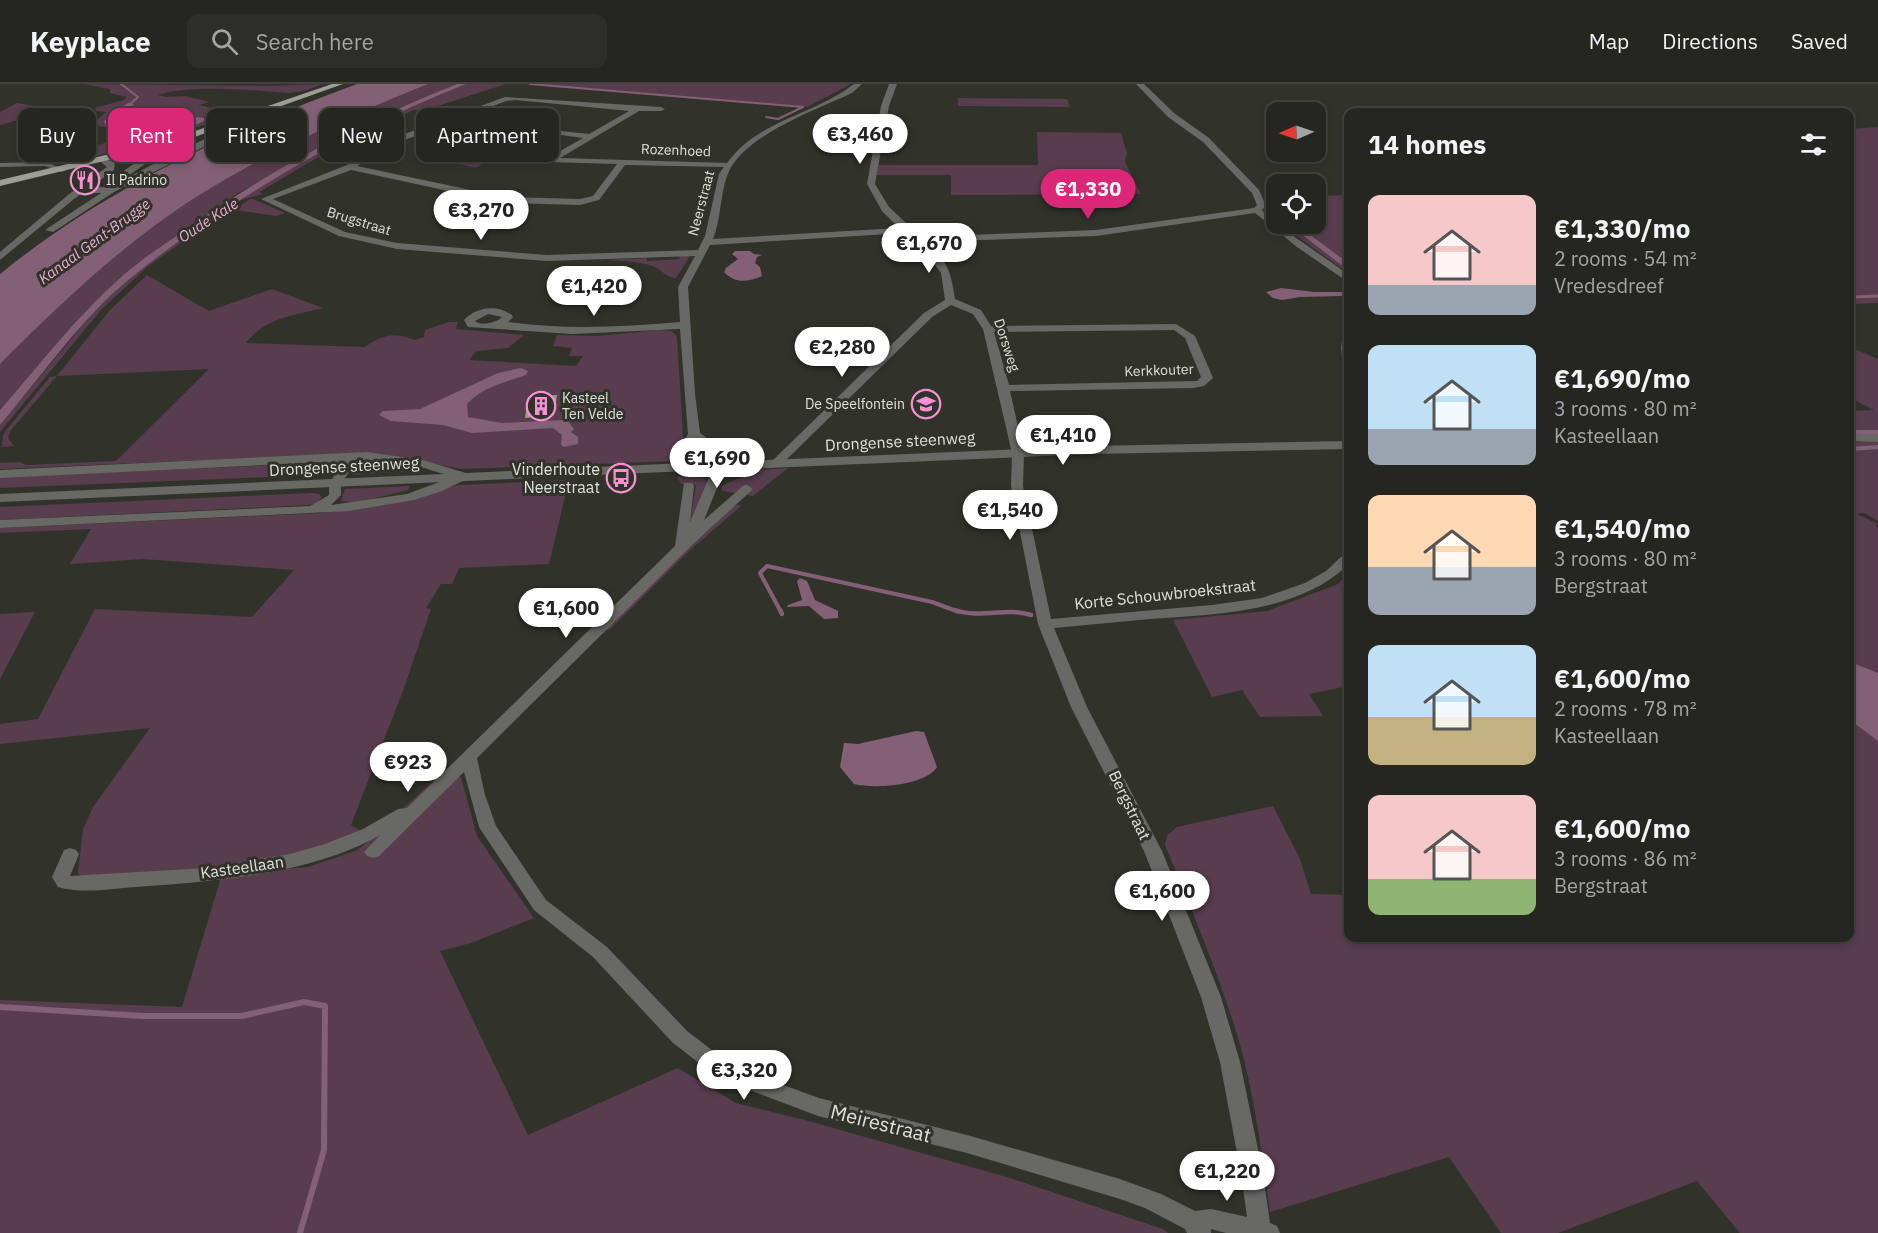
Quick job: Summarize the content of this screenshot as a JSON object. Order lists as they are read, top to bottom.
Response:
{
  "streets": {
    "street": [
      "Rozenhoed",
      "Neerstraat",
      "Brugstraat",
      "Dorsweg",
      "Kerkkouter",
      "Drongense steenweg",
      "Korte Schouwbroekstraat",
      "Bergstraat",
      "Kasteellaan",
      "Meirestraat"
    ]
  },
  "crossings": [
    ["Rozenhoed", "Neerstraat"],
    ["Rozenhoed", "Brugstraat"],
    ["Neerstraat", "Brugstraat"],
    ["Neerstraat", "Drongense steenweg"],
    ["Dorsweg", "Kerkkouter"],
    ["Dorsweg", "Drongense steenweg"],
    ["Dorsweg", "Bergstraat"],
    ["Drongense steenweg", "Bergstraat"],
    ["Drongense steenweg", "Kasteellaan"],
    ["Korte Schouwbroekstraat", "Bergstraat"],
    ["Bergstraat", "Meirestraat"],
    ["Kasteellaan", "Meirestraat"]
  ],
  "water": ["Oude Kale", "Kanaal Gent-Brugge"],
  "places": {
    "restaurant": ["Il Padrino"],
    "school or university": ["De Speelfontein"],
    "building": ["Kasteel Ten Velde"],
    "bus stop": ["Vinderhoute Neerstraat"]
  },
  "north": "left",
  "page": {
    "header": "Keyplace",
    "search": "Search here",
    "nav": ["Map", "Directions", "Saved"],
    "chip": [
      "Buy",
      "Rent",
      "Filters",
      "New",
      "Apartment"
    ],
    "heading": "14 homes",
    "price": [
      "€3,460",
      "€1,330",
      "€3,270",
      "€1,670",
      "€1,420",
      "€2,280",
      "€1,410",
      "€1,690",
      "€1,540",
      "€1,600",
      "€923",
      "€1,600",
      "€3,320",
      "€1,220"
    ],
    "list": [
      {
        "name": "€1,330/mo",
        "note": "2 rooms · 54 m² · Vredesdreef"
      },
      {
        "name": "€1,690/mo",
        "note": "3 rooms · 80 m² · Kasteellaan"
      },
      {
        "name": "€1,540/mo",
        "note": "3 rooms · 80 m² · Bergstraat"
      },
      {
        "name": "€1,600/mo",
        "note": "2 rooms · 78 m² · Kasteellaan"
      },
      {
        "name": "€1,600/mo",
        "note": "3 rooms · 86 m² · Bergstraat"
      }
    ]
  }
}
